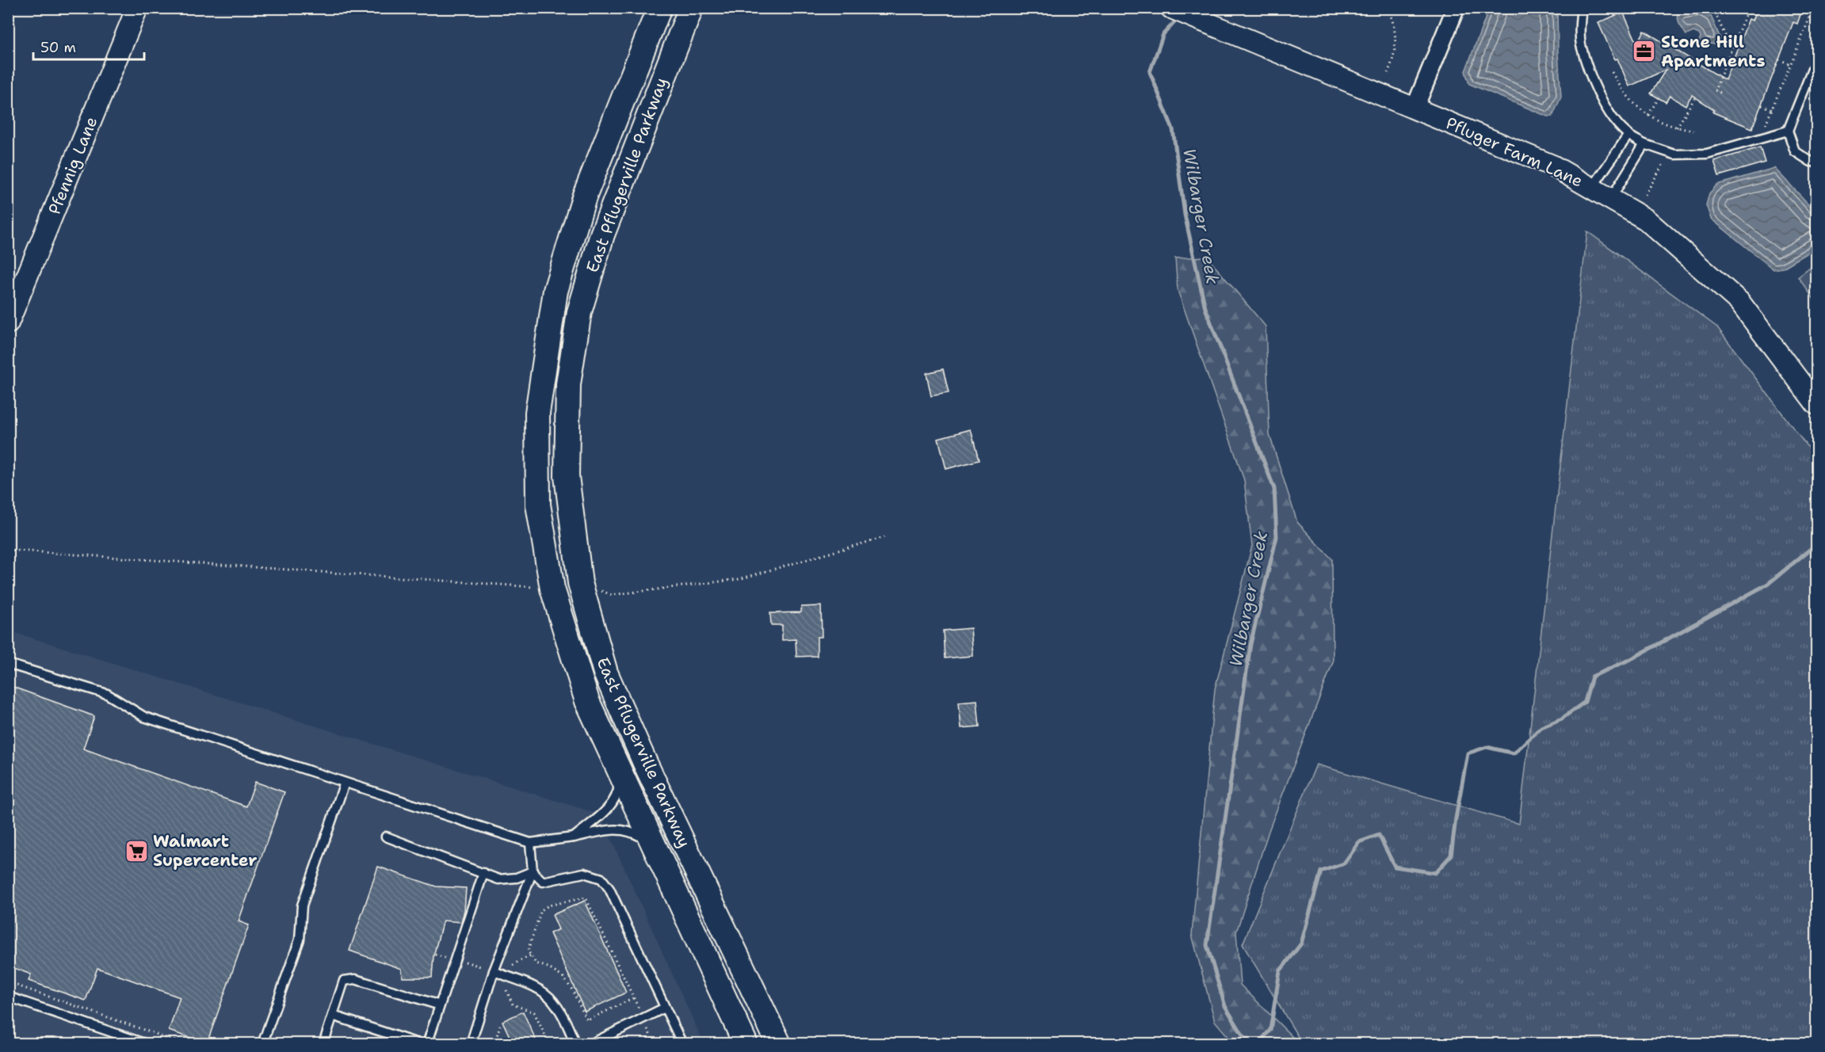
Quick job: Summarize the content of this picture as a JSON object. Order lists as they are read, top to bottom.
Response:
{
  "streets": {
    "main road": ["East Pflugerville Parkway"],
    "street": ["Pfluger Farm Lane", "Pfennig Lane"]
  },
  "water": ["Wilbarger Creek"],
  "places": {
    "office": ["Stone Hill Apartments"],
    "supermarket": ["Walmart Supercenter"]
  },
  "scale_bar": "50 m"
}
